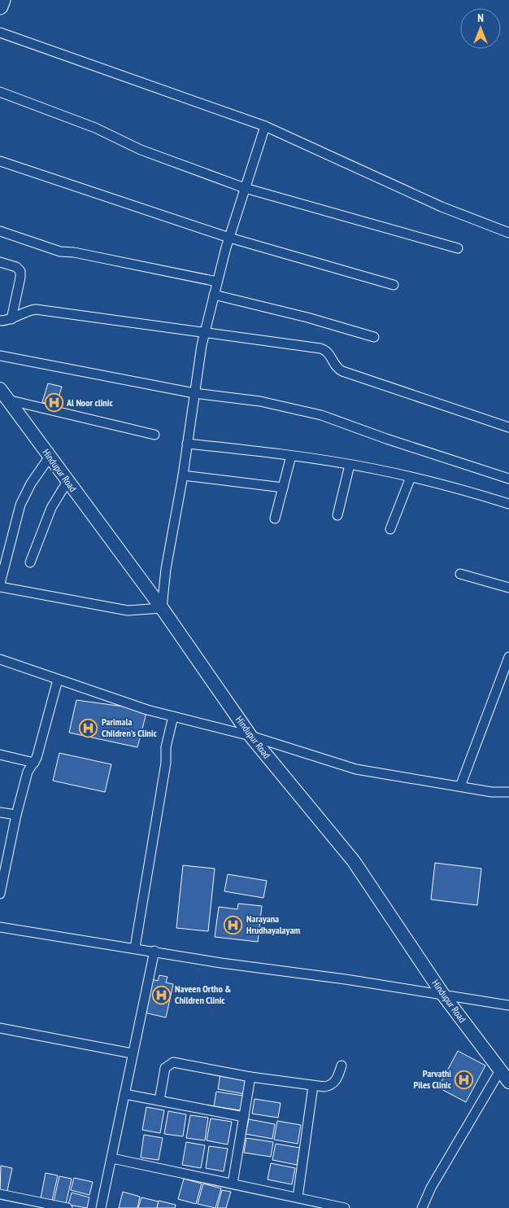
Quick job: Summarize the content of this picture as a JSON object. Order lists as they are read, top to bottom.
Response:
{
  "streets": {
    "street": ["Hindupur Road"]
  },
  "places": {
    "hospital": [
      "Al Noor clinic",
      "Parimala Children's Clinic",
      "Narayana Hrudhayalayam",
      "Naveen Ortho & Children Clinic",
      "Parvathi Piles Clinic"
    ]
  },
  "north": "top"
}
